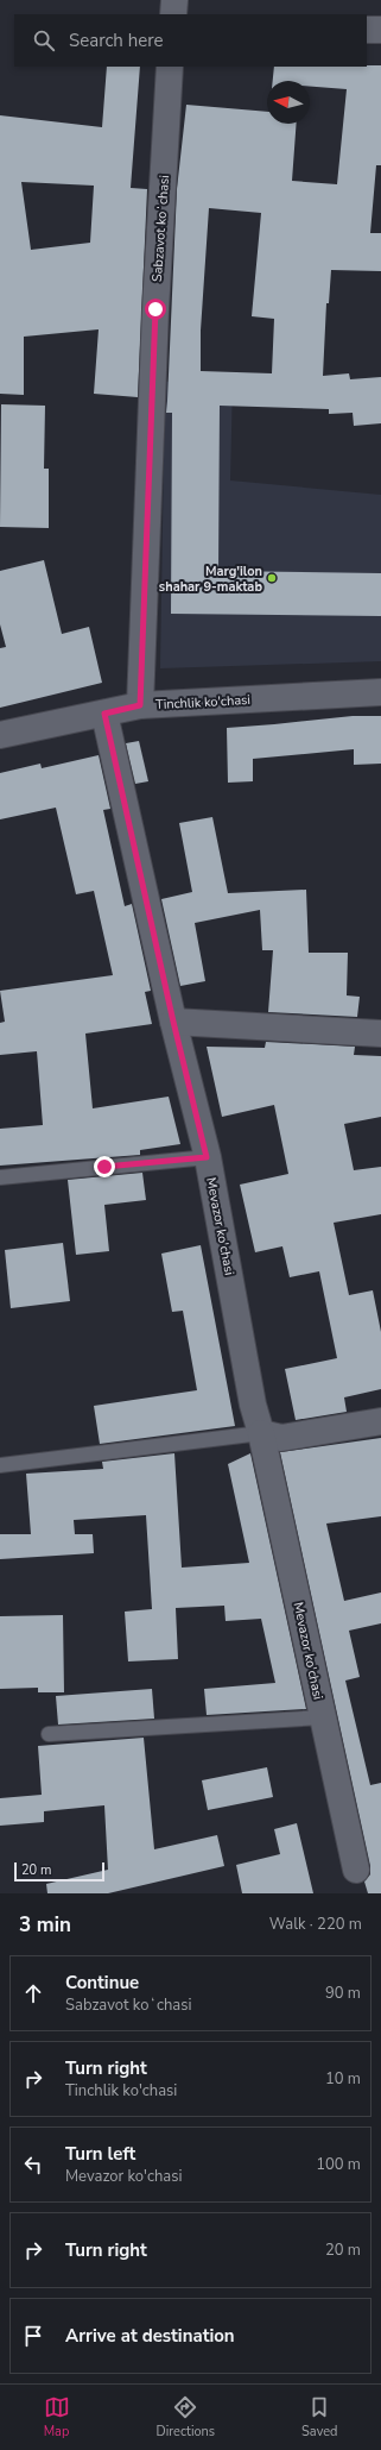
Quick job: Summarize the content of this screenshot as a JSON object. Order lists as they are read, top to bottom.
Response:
{
  "streets": {
    "street": ["Sabzavot koʻchasi", "Tinchlik ko'chasi", "Mevazor ko'chasi"]
  },
  "crossings": [
    ["Sabzavot koʻchasi", "Tinchlik ko'chasi"],
    ["Tinchlik ko'chasi", "Mevazor ko'chasi"]
  ],
  "places": ["Marg'ilon shahar 9-maktab"],
  "scale_bar": "20 m",
  "north": "left",
  "page": {
    "search": "Search here",
    "scale": "20 m",
    "heading": ["3 min", "Walk · 220 m"],
    "list": [
      ["Continue", "Sabzavot koʻchasi", "90 m"],
      ["Turn right", "Tinchlik ko'chasi", "10 m"],
      ["Turn left", "Mevazor ko'chasi", "100 m"],
      ["Turn right", "20 m"],
      "Arrive at destination"
    ],
    "nav": ["Map", "Directions", "Saved"]
  }
}
